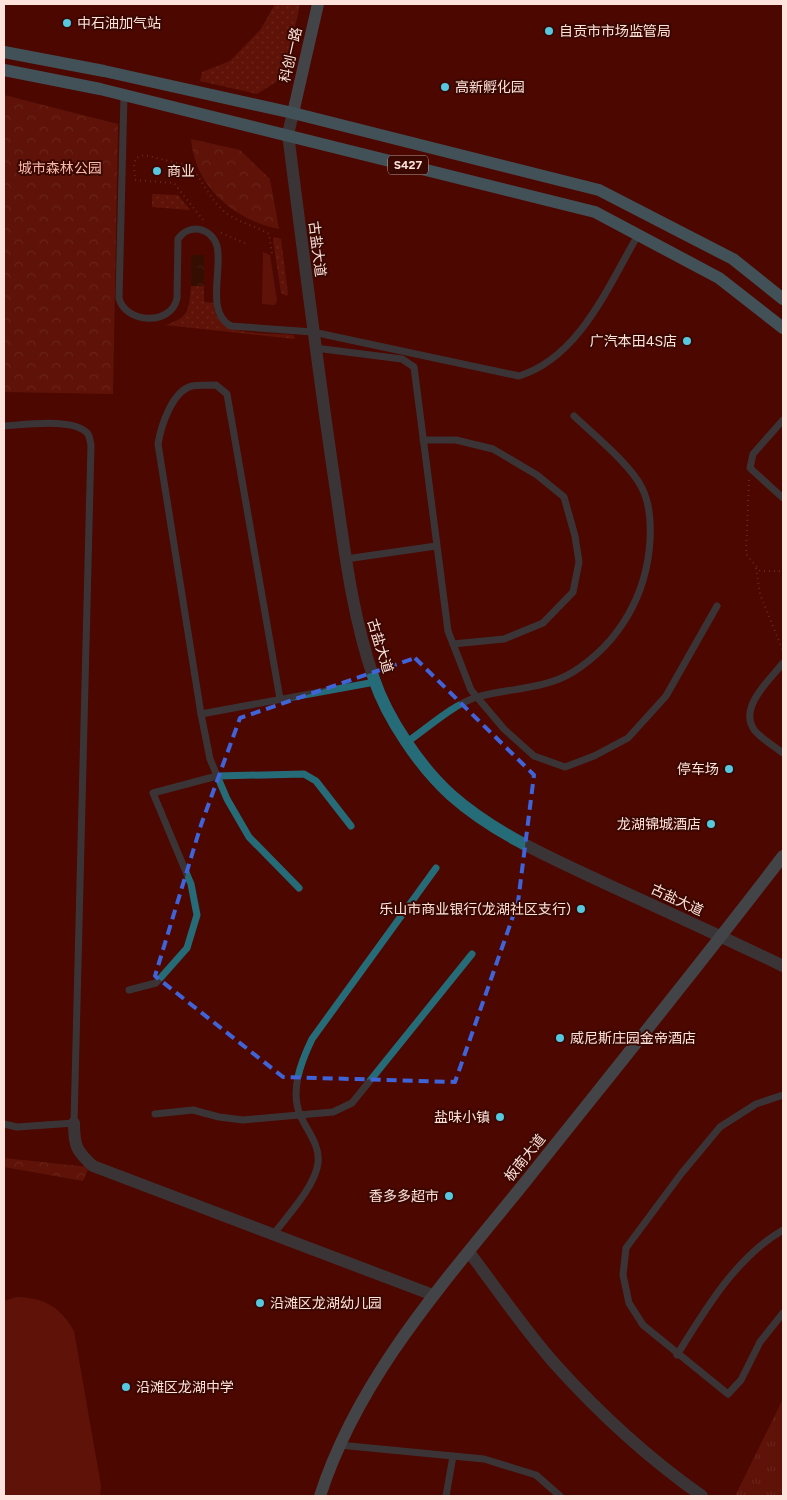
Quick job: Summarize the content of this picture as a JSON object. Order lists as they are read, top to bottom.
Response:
{
  "streets": {
    "main road": ["科创一路", "S427", "板南大道"],
    "street": ["古盐大道"]
  },
  "crossings": [
    ["科创一路", "S427"],
    ["科创一路", "古盐大道"],
    ["S427", "古盐大道"],
    ["古盐大道", "板南大道"]
  ],
  "parks": ["城市森林公园"],
  "places": [
    "中石油加气站",
    "自贡市市场监管局",
    "高新孵化园",
    "商业",
    "广汽本田4S店",
    "停车场",
    "龙湖锦城酒店",
    "乐山市商业银行(龙湖社区支行)",
    "威尼斯庄园金帝酒店",
    "盐味小镇",
    "香多多超市",
    "沿滩区龙湖幼儿园",
    "沿滩区龙湖中学"
  ]
}
